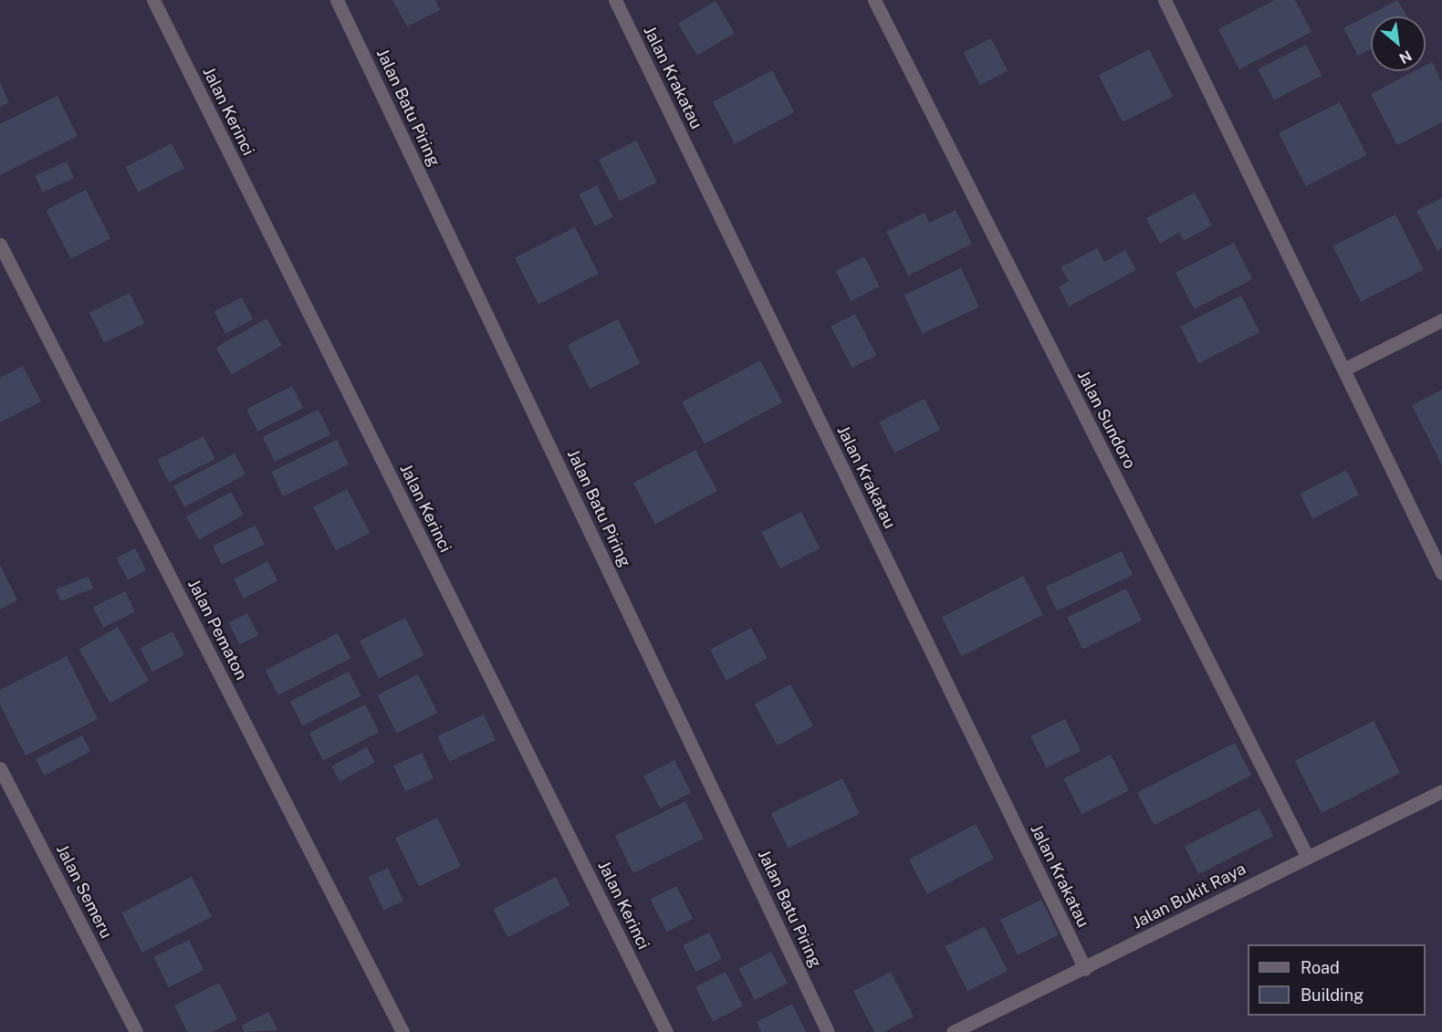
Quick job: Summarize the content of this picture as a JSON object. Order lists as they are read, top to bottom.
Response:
{
  "streets": {
    "street": [
      "Jalan Krakatau",
      "Jalan Batu Piring",
      "Jalan Kerinci",
      "Jalan Sundoro",
      "Jalan Pematon",
      "Jalan Semeru",
      "Jalan Bukit Raya"
    ]
  },
  "crossings": [
    ["Jalan Krakatau", "Jalan Bukit Raya"],
    ["Jalan Sundoro", "Jalan Bukit Raya"]
  ],
  "legend": ["Road", "Building"],
  "north": "bottom right"
}
